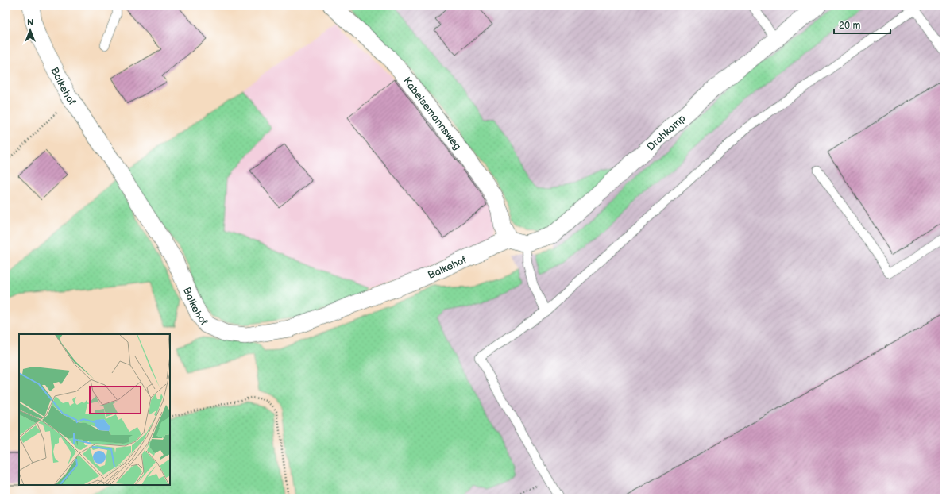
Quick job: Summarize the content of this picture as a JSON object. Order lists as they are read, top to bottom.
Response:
{
  "streets": {
    "street": ["Balkehof", "Kabeisemannsweg", "Drahkamp"]
  },
  "crossings": [
    ["Balkehof", "Kabeisemannsweg"]
  ],
  "scale_bar": "20 m",
  "north": "top"
}
